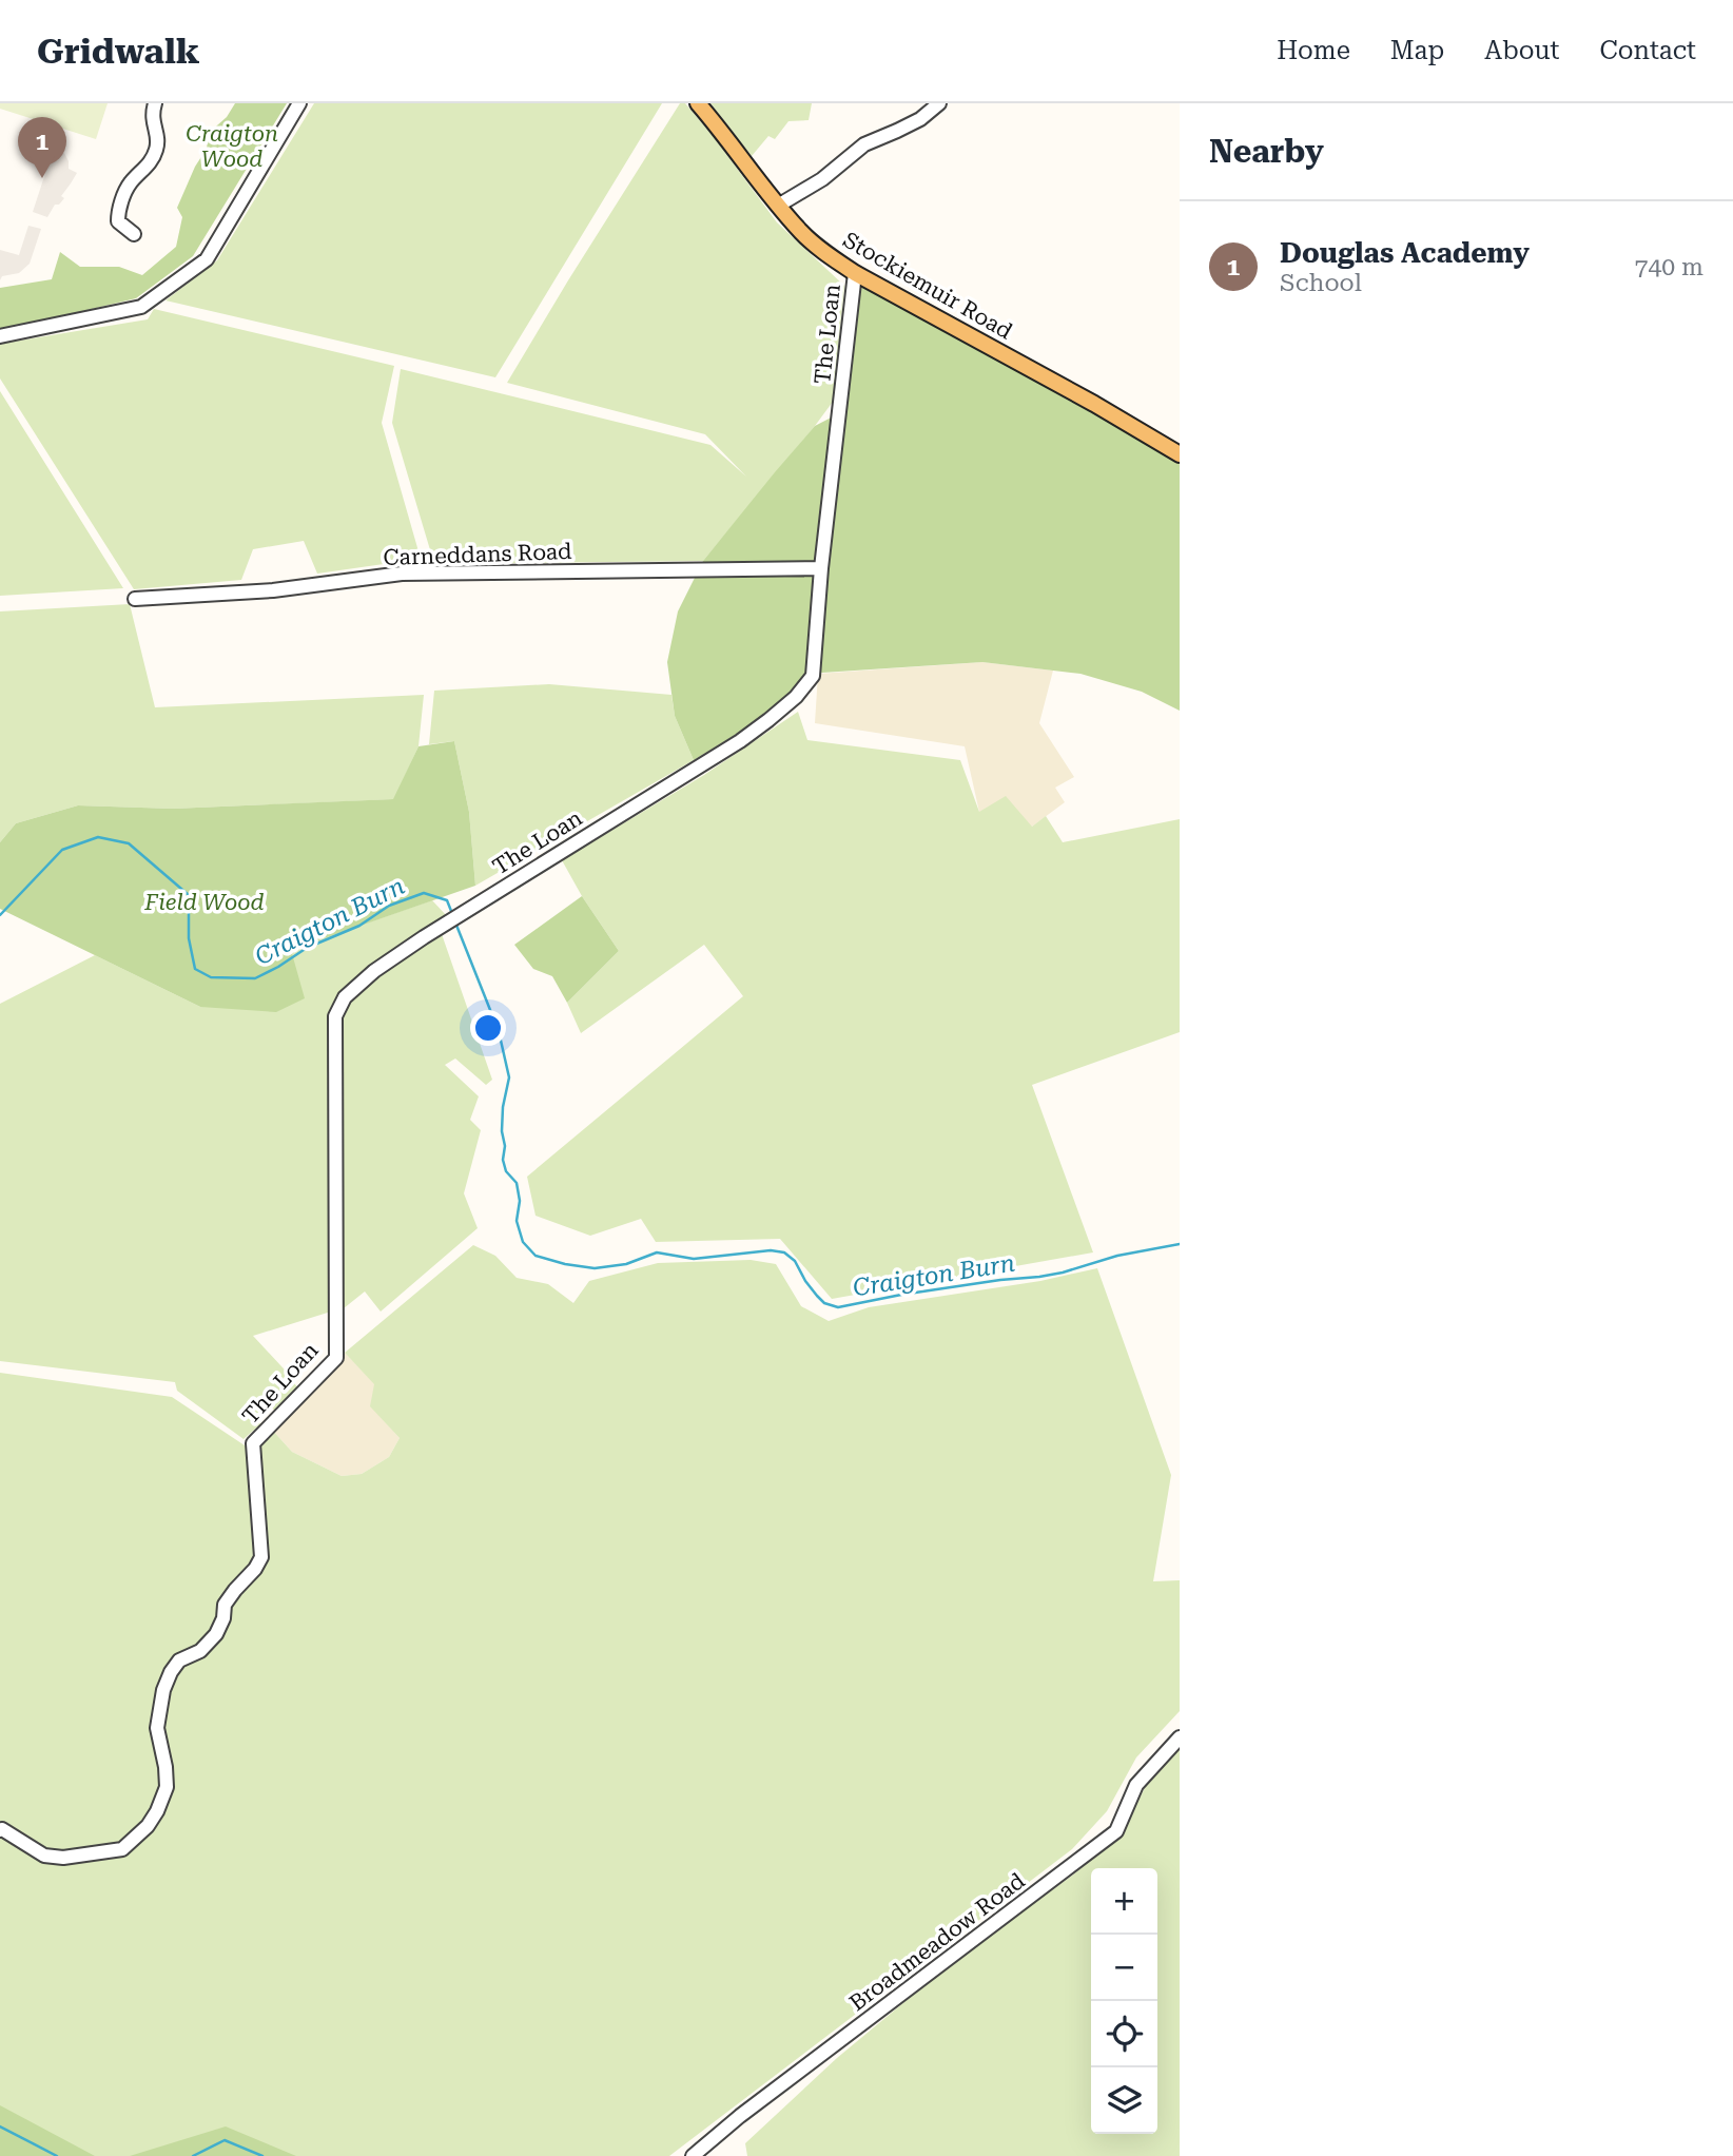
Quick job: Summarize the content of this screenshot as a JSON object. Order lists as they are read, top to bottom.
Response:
{
  "streets": {
    "main road": ["Stockiemuir Road"],
    "street": ["The Loan", "Carneddans Road", "Broadmeadow Road"]
  },
  "crossings": [
    ["Stockiemuir Road", "The Loan"],
    ["The Loan", "Carneddans Road"]
  ],
  "water": ["Craigton Burn"],
  "parks": ["Craigton Wood", "Field Wood"],
  "page": {
    "header": "Gridwalk",
    "nav": [
      "Home",
      "Map",
      "About",
      "Contact"
    ],
    "heading": "Nearby",
    "pins": "1",
    "list": [
      {
        "mark": "1",
        "name": "Douglas Academy",
        "note": "School",
        "value": "740 m"
      }
    ],
    "map_buttons": ["+", "−"]
  }
}
